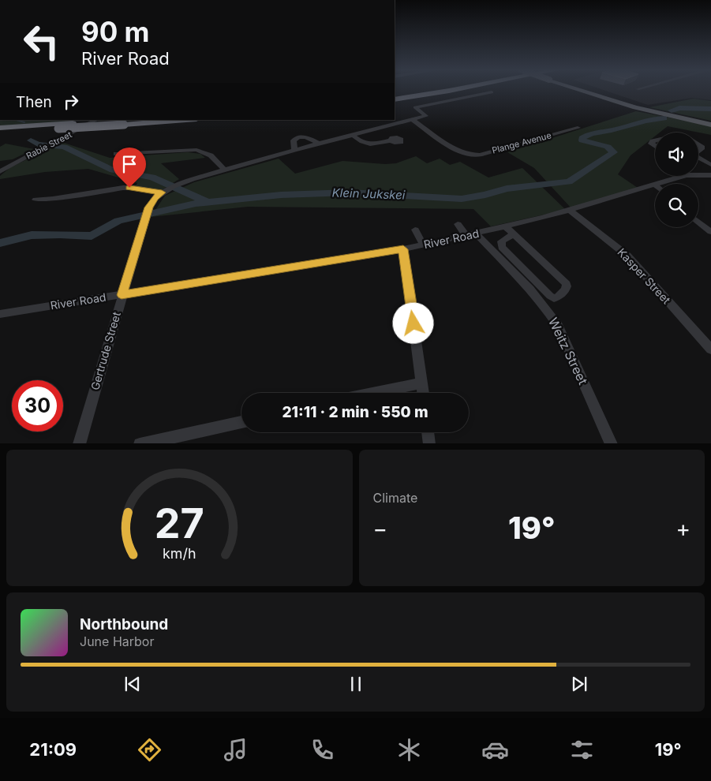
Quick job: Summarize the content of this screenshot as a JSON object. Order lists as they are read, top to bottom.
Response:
{
  "streets": {
    "street": [
      "Plange Avenue",
      "Rabie Street",
      "River Road",
      "Kasper Street",
      "Gertrude Street",
      "Weitz Street"
    ]
  },
  "crossings": [
    ["River Road", "Kasper Street"],
    ["River Road", "Gertrude Street"],
    ["River Road", "Weitz Street"]
  ],
  "water": ["Klein Jukskei"],
  "page": {
    "turn": ["90 m", "River Road"],
    "then": "Then",
    "limit": "30",
    "trip": "21:11 · 2 min · 550 m",
    "tile": "Climate",
    "heat": ["−", "19°", "+"],
    "song": ["Northbound", "June Harbor"],
    "tabs": ["21:09", "19°"],
    "gauge": ["27", "km/h"]
  }
}
